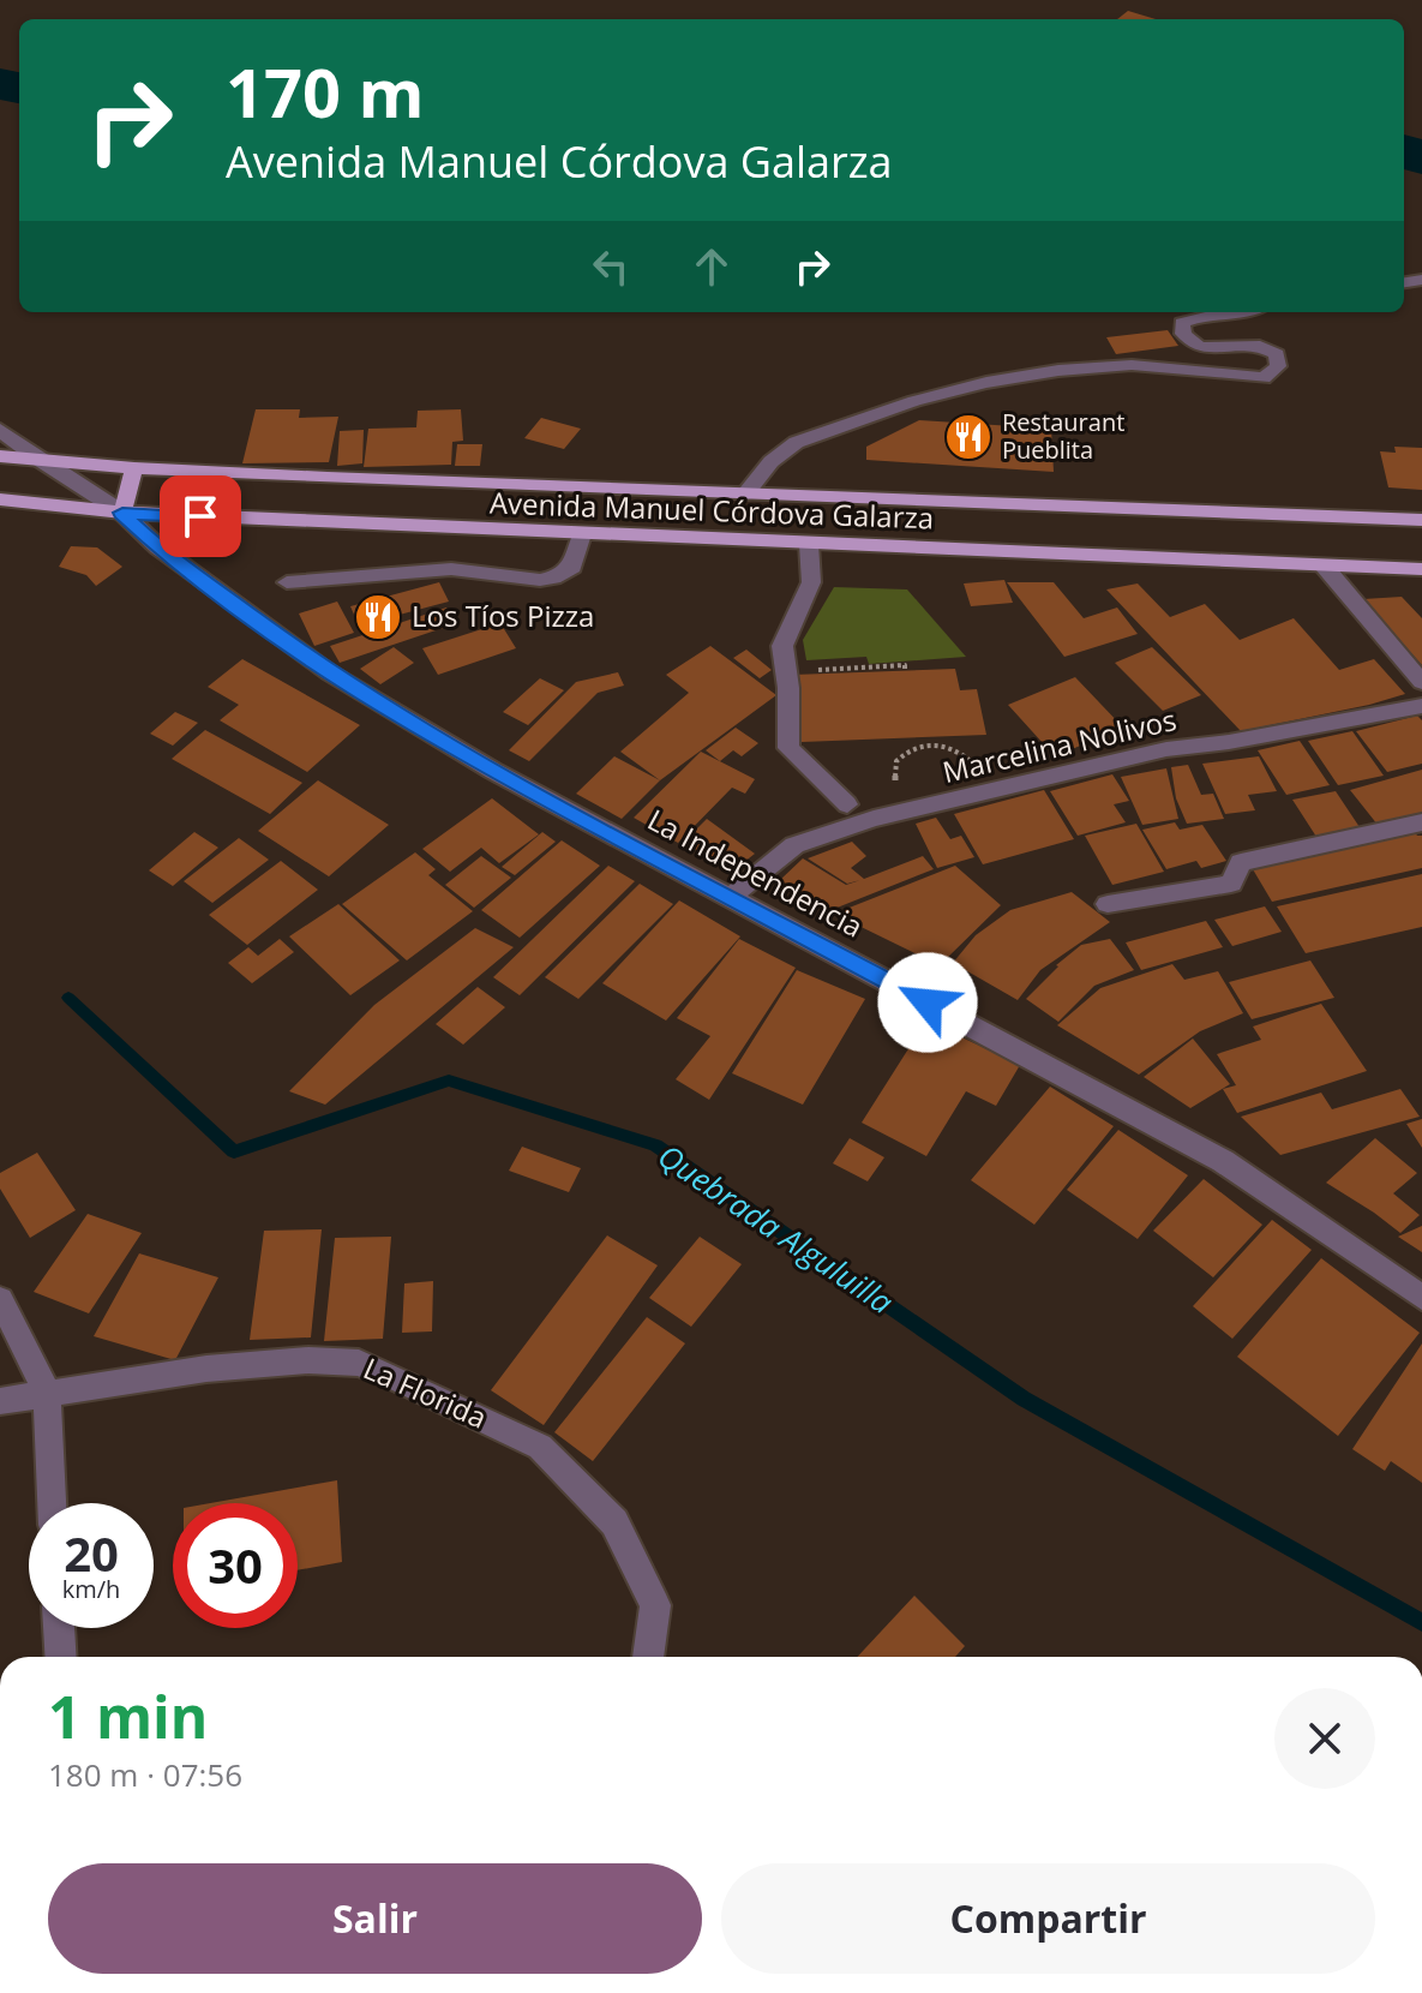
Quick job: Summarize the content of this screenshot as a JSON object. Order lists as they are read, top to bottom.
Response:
{
  "streets": {
    "main road": ["Avenida Manuel Córdova Galarza"],
    "street": ["Marcelina Nolivos", "La Independencia", "La Florida"]
  },
  "crossings": [
    ["Avenida Manuel Córdova Galarza", "La Independencia"],
    ["Marcelina Nolivos", "La Independencia"]
  ],
  "water": ["Quebrada Alguluilla"],
  "places": {
    "restaurant": ["Restaurant Pueblita", "Los Tíos Pizza"]
  },
  "page": {
    "turn": ["170 m", "Avenida Manuel Córdova Galarza"],
    "speed": "20 km/h",
    "limit": "30",
    "heading": ["1 min", "180 m · 07:56"],
    "buttons": ["Salir", "Compartir"]
  }
}
